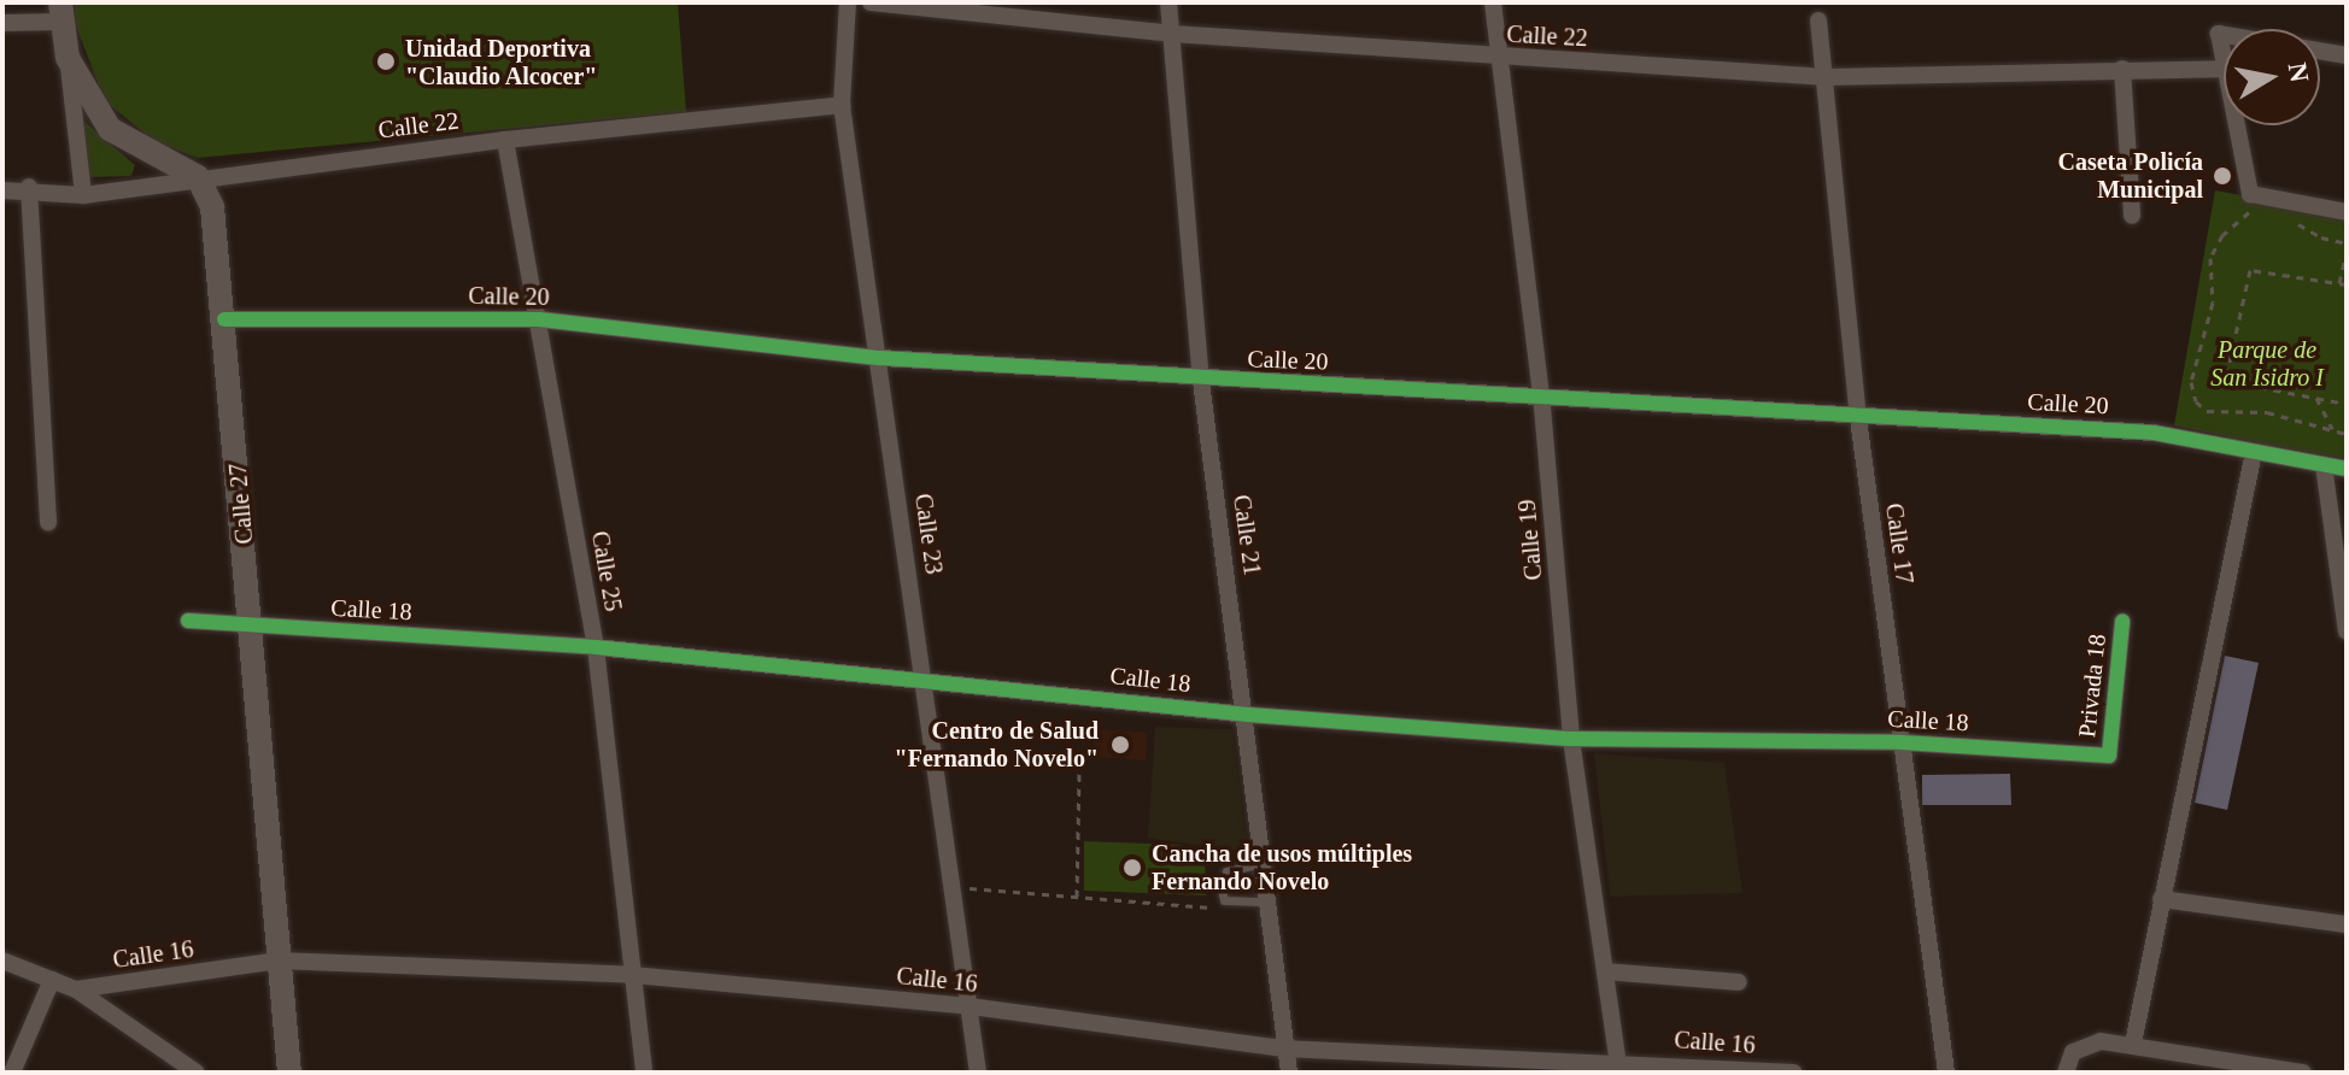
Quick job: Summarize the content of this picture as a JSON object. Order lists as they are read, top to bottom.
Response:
{
  "streets": {
    "main road": ["Calle 27"],
    "street": [
      "Calle 22",
      "Calle 20",
      "Calle 23",
      "Calle 21",
      "Calle 19",
      "Calle 17",
      "Calle 25",
      "Calle 18",
      "Privada 18",
      "Calle 16"
    ]
  },
  "crossings": [
    ["Calle 22", "Calle 27"],
    ["Calle 22", "Calle 23"],
    ["Calle 22", "Calle 21"],
    ["Calle 22", "Calle 19"],
    ["Calle 22", "Calle 17"],
    ["Calle 22", "Calle 25"],
    ["Calle 20", "Calle 27"],
    ["Calle 20", "Calle 23"],
    ["Calle 20", "Calle 21"],
    ["Calle 20", "Calle 19"],
    ["Calle 20", "Calle 17"],
    ["Calle 20", "Calle 25"],
    ["Calle 27", "Calle 18"],
    ["Calle 27", "Calle 16"],
    ["Calle 23", "Calle 18"],
    ["Calle 23", "Calle 16"],
    ["Calle 21", "Calle 18"],
    ["Calle 21", "Calle 16"],
    ["Calle 19", "Calle 18"],
    ["Calle 19", "Calle 16"],
    ["Calle 17", "Calle 18"],
    ["Calle 25", "Calle 18"],
    ["Calle 25", "Calle 16"],
    ["Calle 18", "Privada 18"]
  ],
  "parks": ["Parque de San Isidro I"],
  "places": [
    "Unidad Deportiva \"Claudio Alcocer\"",
    "Caseta Policía Municipal",
    "Centro de Salud \"Fernando Novelo\"",
    "Cancha de usos múltiples Fernando Novelo"
  ],
  "north": "right"
}
